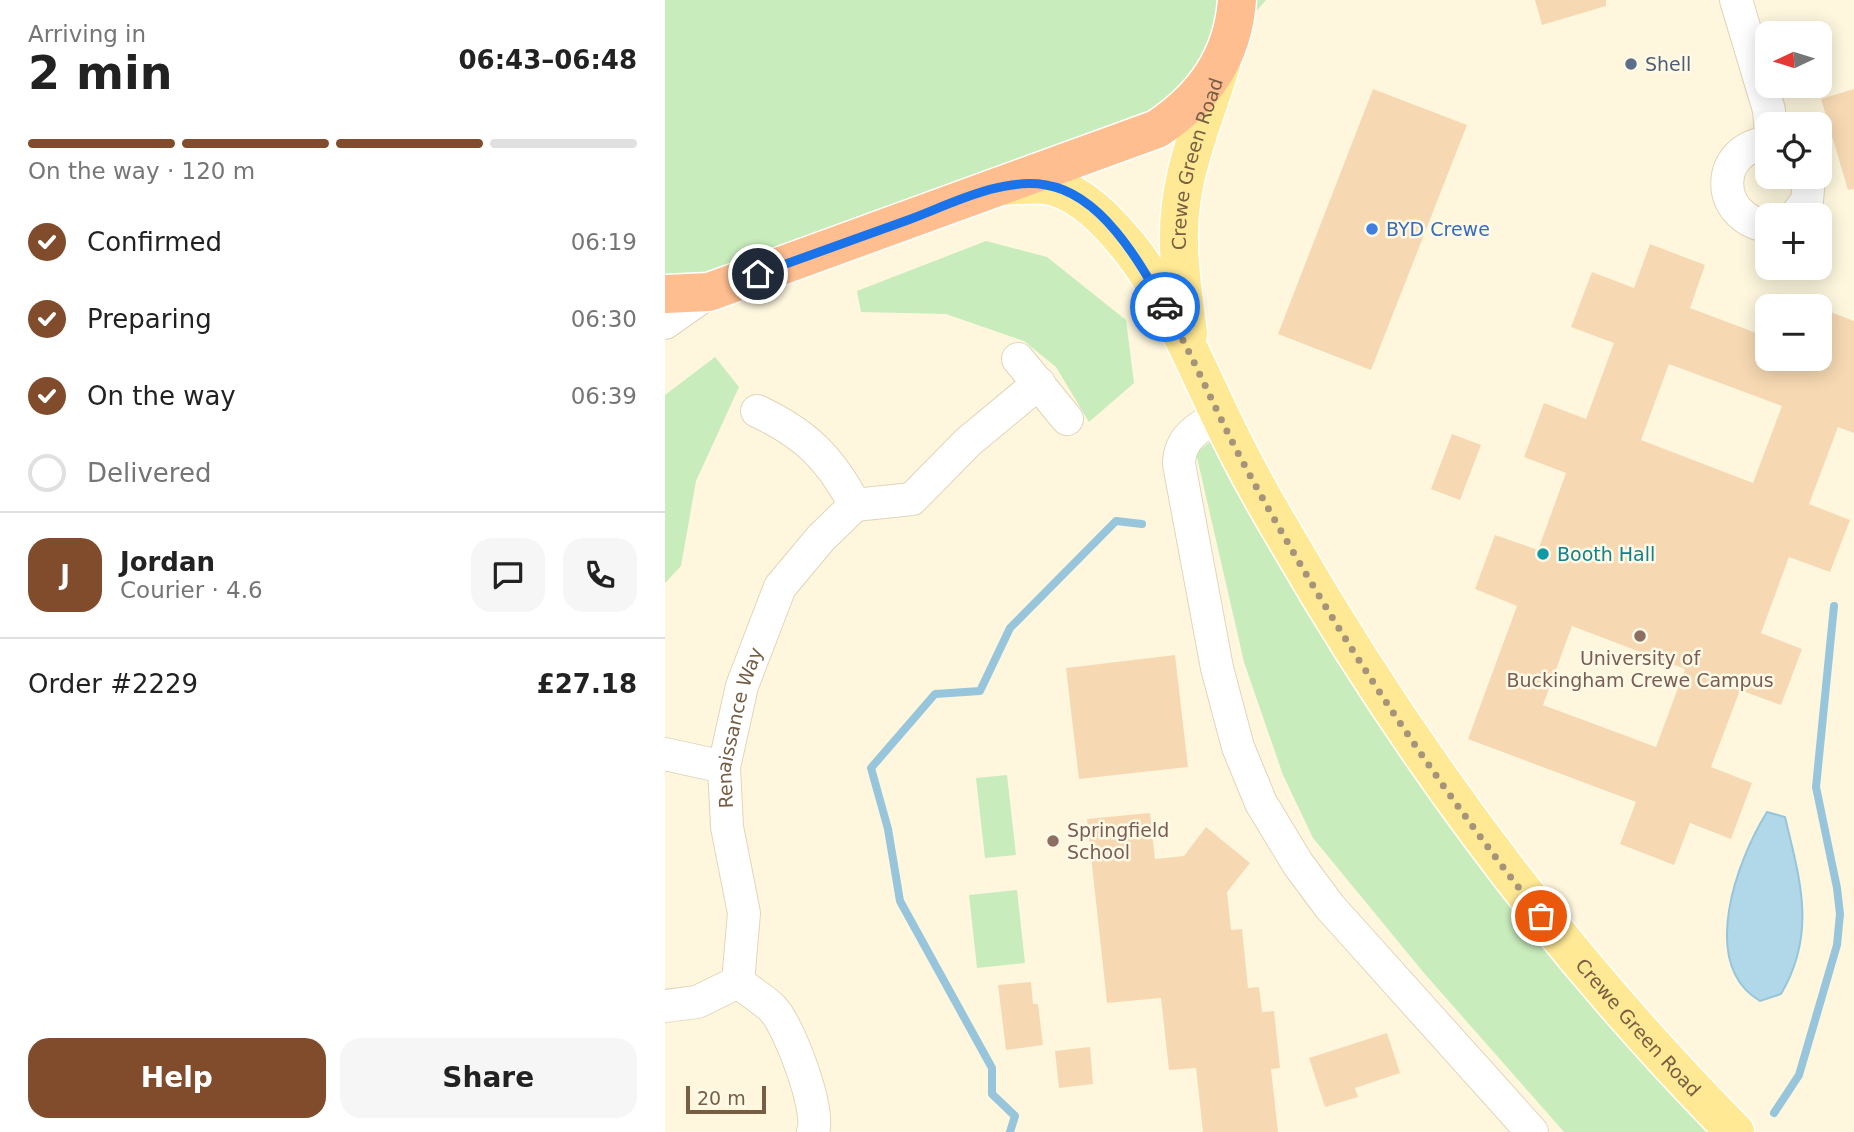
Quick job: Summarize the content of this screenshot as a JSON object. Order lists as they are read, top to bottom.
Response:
{
  "streets": {
    "main road": ["Crewe Green Road"],
    "street": ["Renaissance Way"]
  },
  "places": [
    "Shell",
    "BYD Crewe",
    "Booth Hall",
    "University of Buckingham Crewe Campus",
    "Springfield School"
  ],
  "scale_bar": "20 m",
  "north": "left",
  "page": {
    "heading": ["2 min", "Arriving in", "06:43–06:48"],
    "panel": [
      "Jordan",
      "Courier · 4.6",
      "Order #2229",
      "£27.18"
    ],
    "map_buttons": ["+", "−"],
    "bar": "On the way · 120 m",
    "list": [
      ["Confirmed", "06:19"],
      ["Preparing", "06:30"],
      ["On the way", "06:39"],
      "Delivered"
    ],
    "round": "J",
    "buttons": ["Help", "Share"],
    "scale": "20 m"
  }
}
